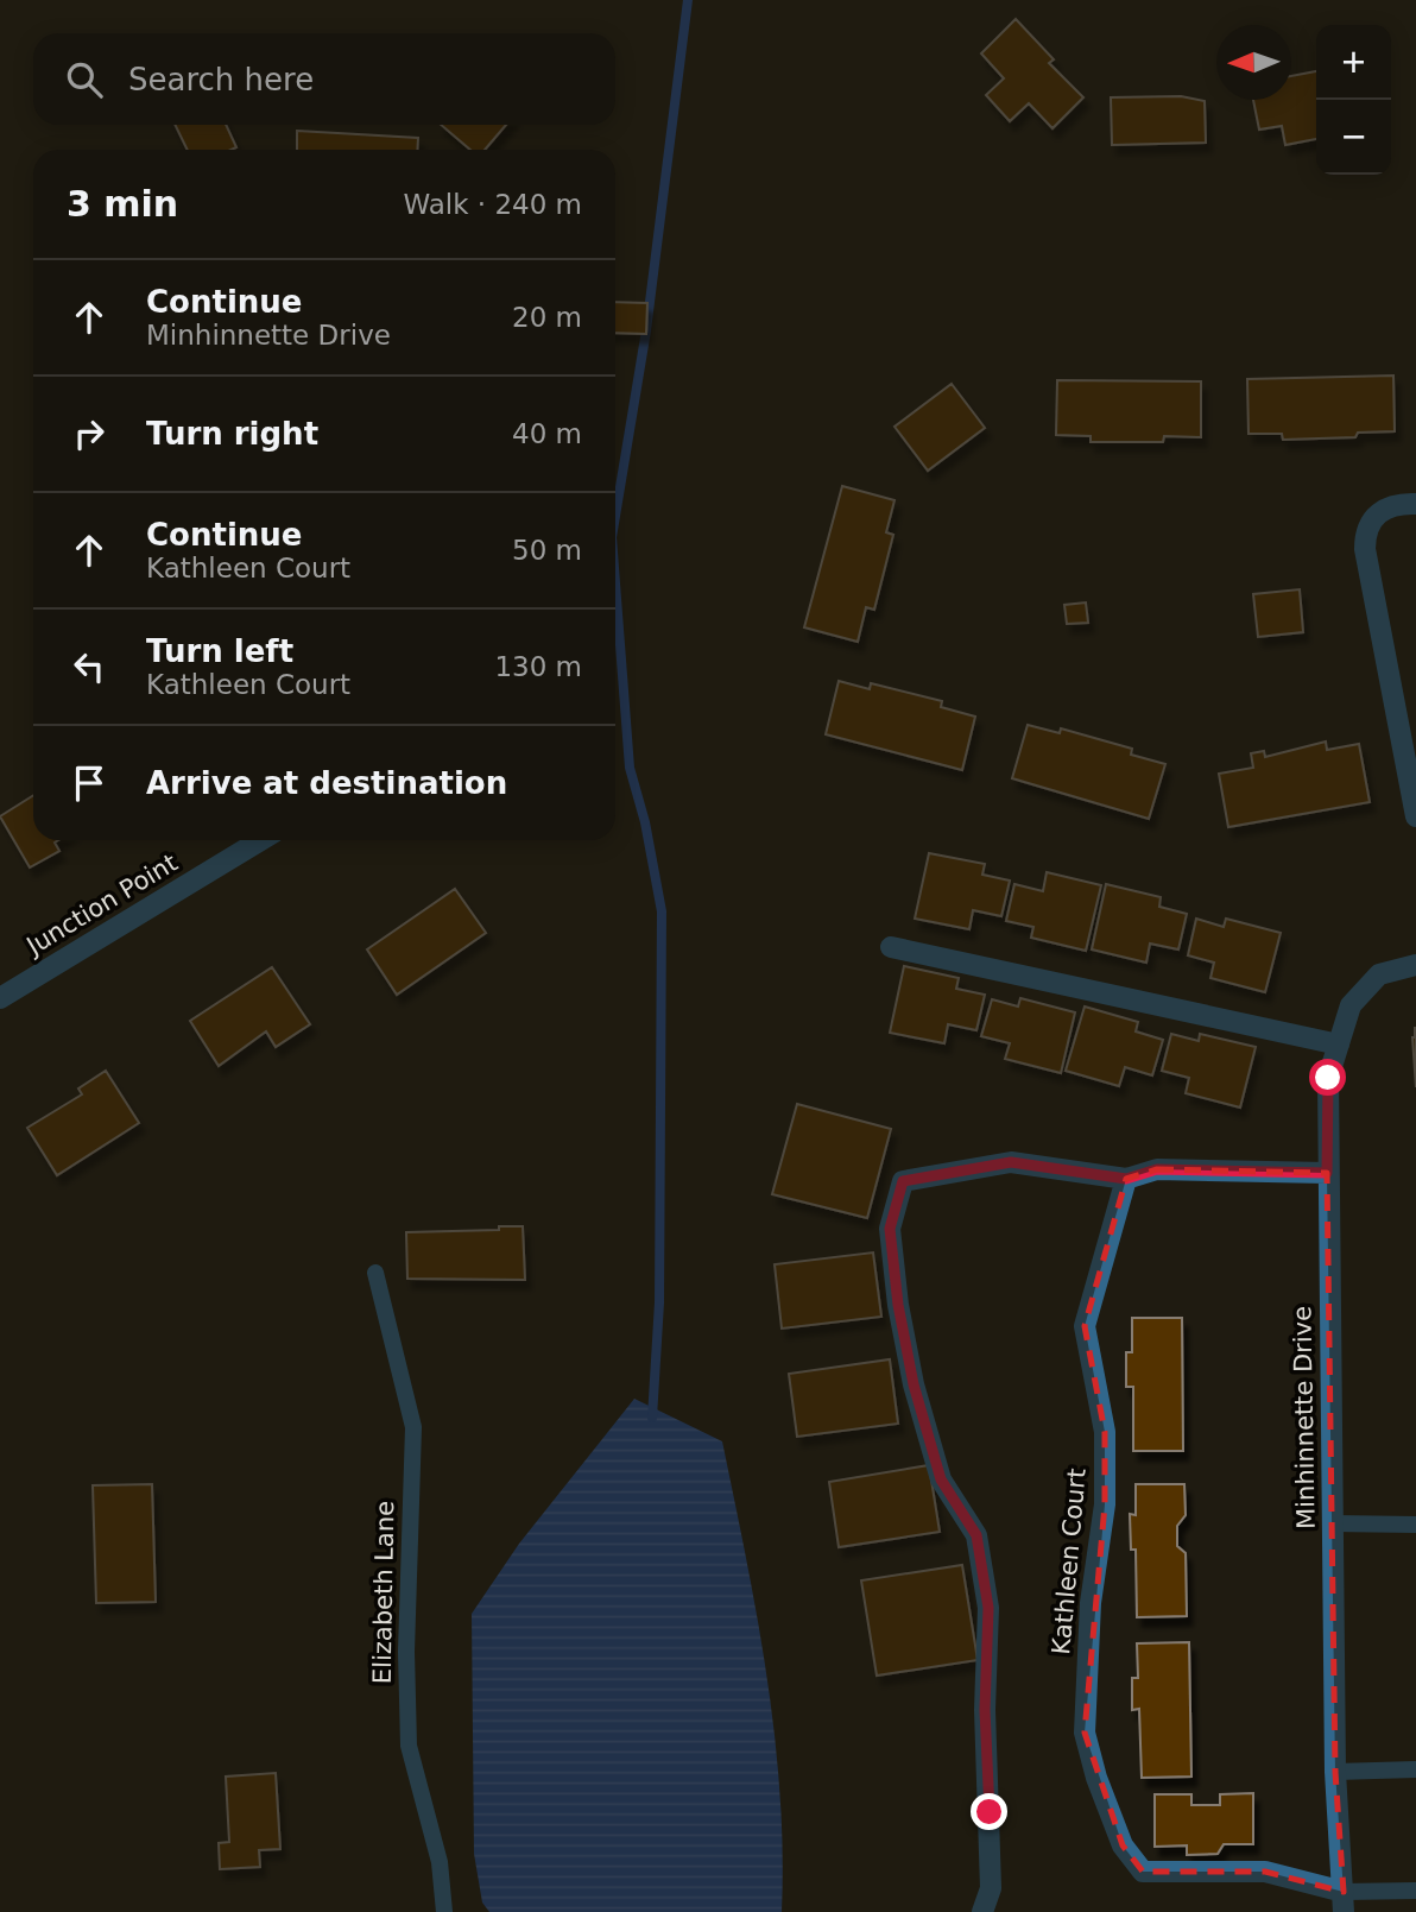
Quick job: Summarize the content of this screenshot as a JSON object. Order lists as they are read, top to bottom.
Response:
{
  "streets": {
    "street": ["Junction Point", "Minhinnette Drive", "Kathleen Court"],
    "lane": ["Elizabeth Lane"]
  },
  "crossings": [
    ["Minhinnette Drive", "Kathleen Court"]
  ],
  "north": "left",
  "page": {
    "map_buttons": ["+", "−"],
    "search": "Search here",
    "heading": ["3 min", "Walk · 240 m"],
    "list": [
      ["Continue", "Minhinnette Drive", "20 m"],
      ["Turn right", "40 m"],
      ["Continue", "Kathleen Court", "50 m"],
      ["Turn left", "Kathleen Court", "130 m"],
      "Arrive at destination"
    ]
  }
}
